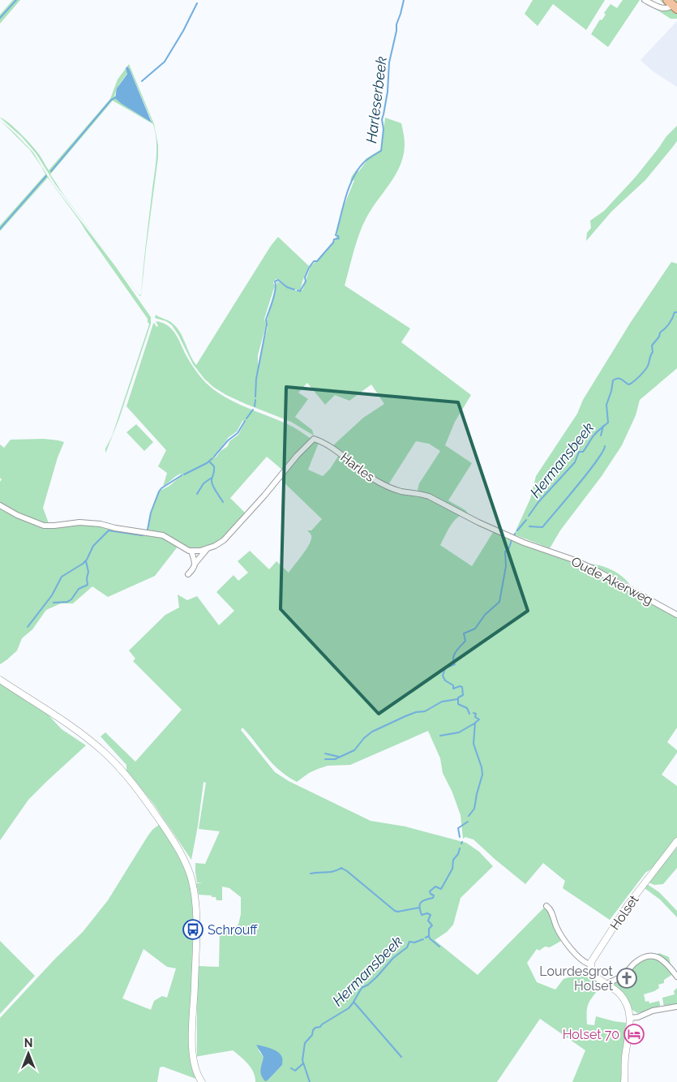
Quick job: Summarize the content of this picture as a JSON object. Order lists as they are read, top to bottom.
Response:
{
  "streets": {
    "street": ["Harles", "Oude Akerweg", "Holset"]
  },
  "crossings": [
    ["Harles", "Oude Akerweg"]
  ],
  "water": ["Harleserbeek", "Hermansbeek"],
  "places": {
    "bus stop": ["Schrouff"],
    "church": ["Lourdesgrot Holset"],
    "hotel": ["Holset 70"]
  },
  "north": "top"
}
